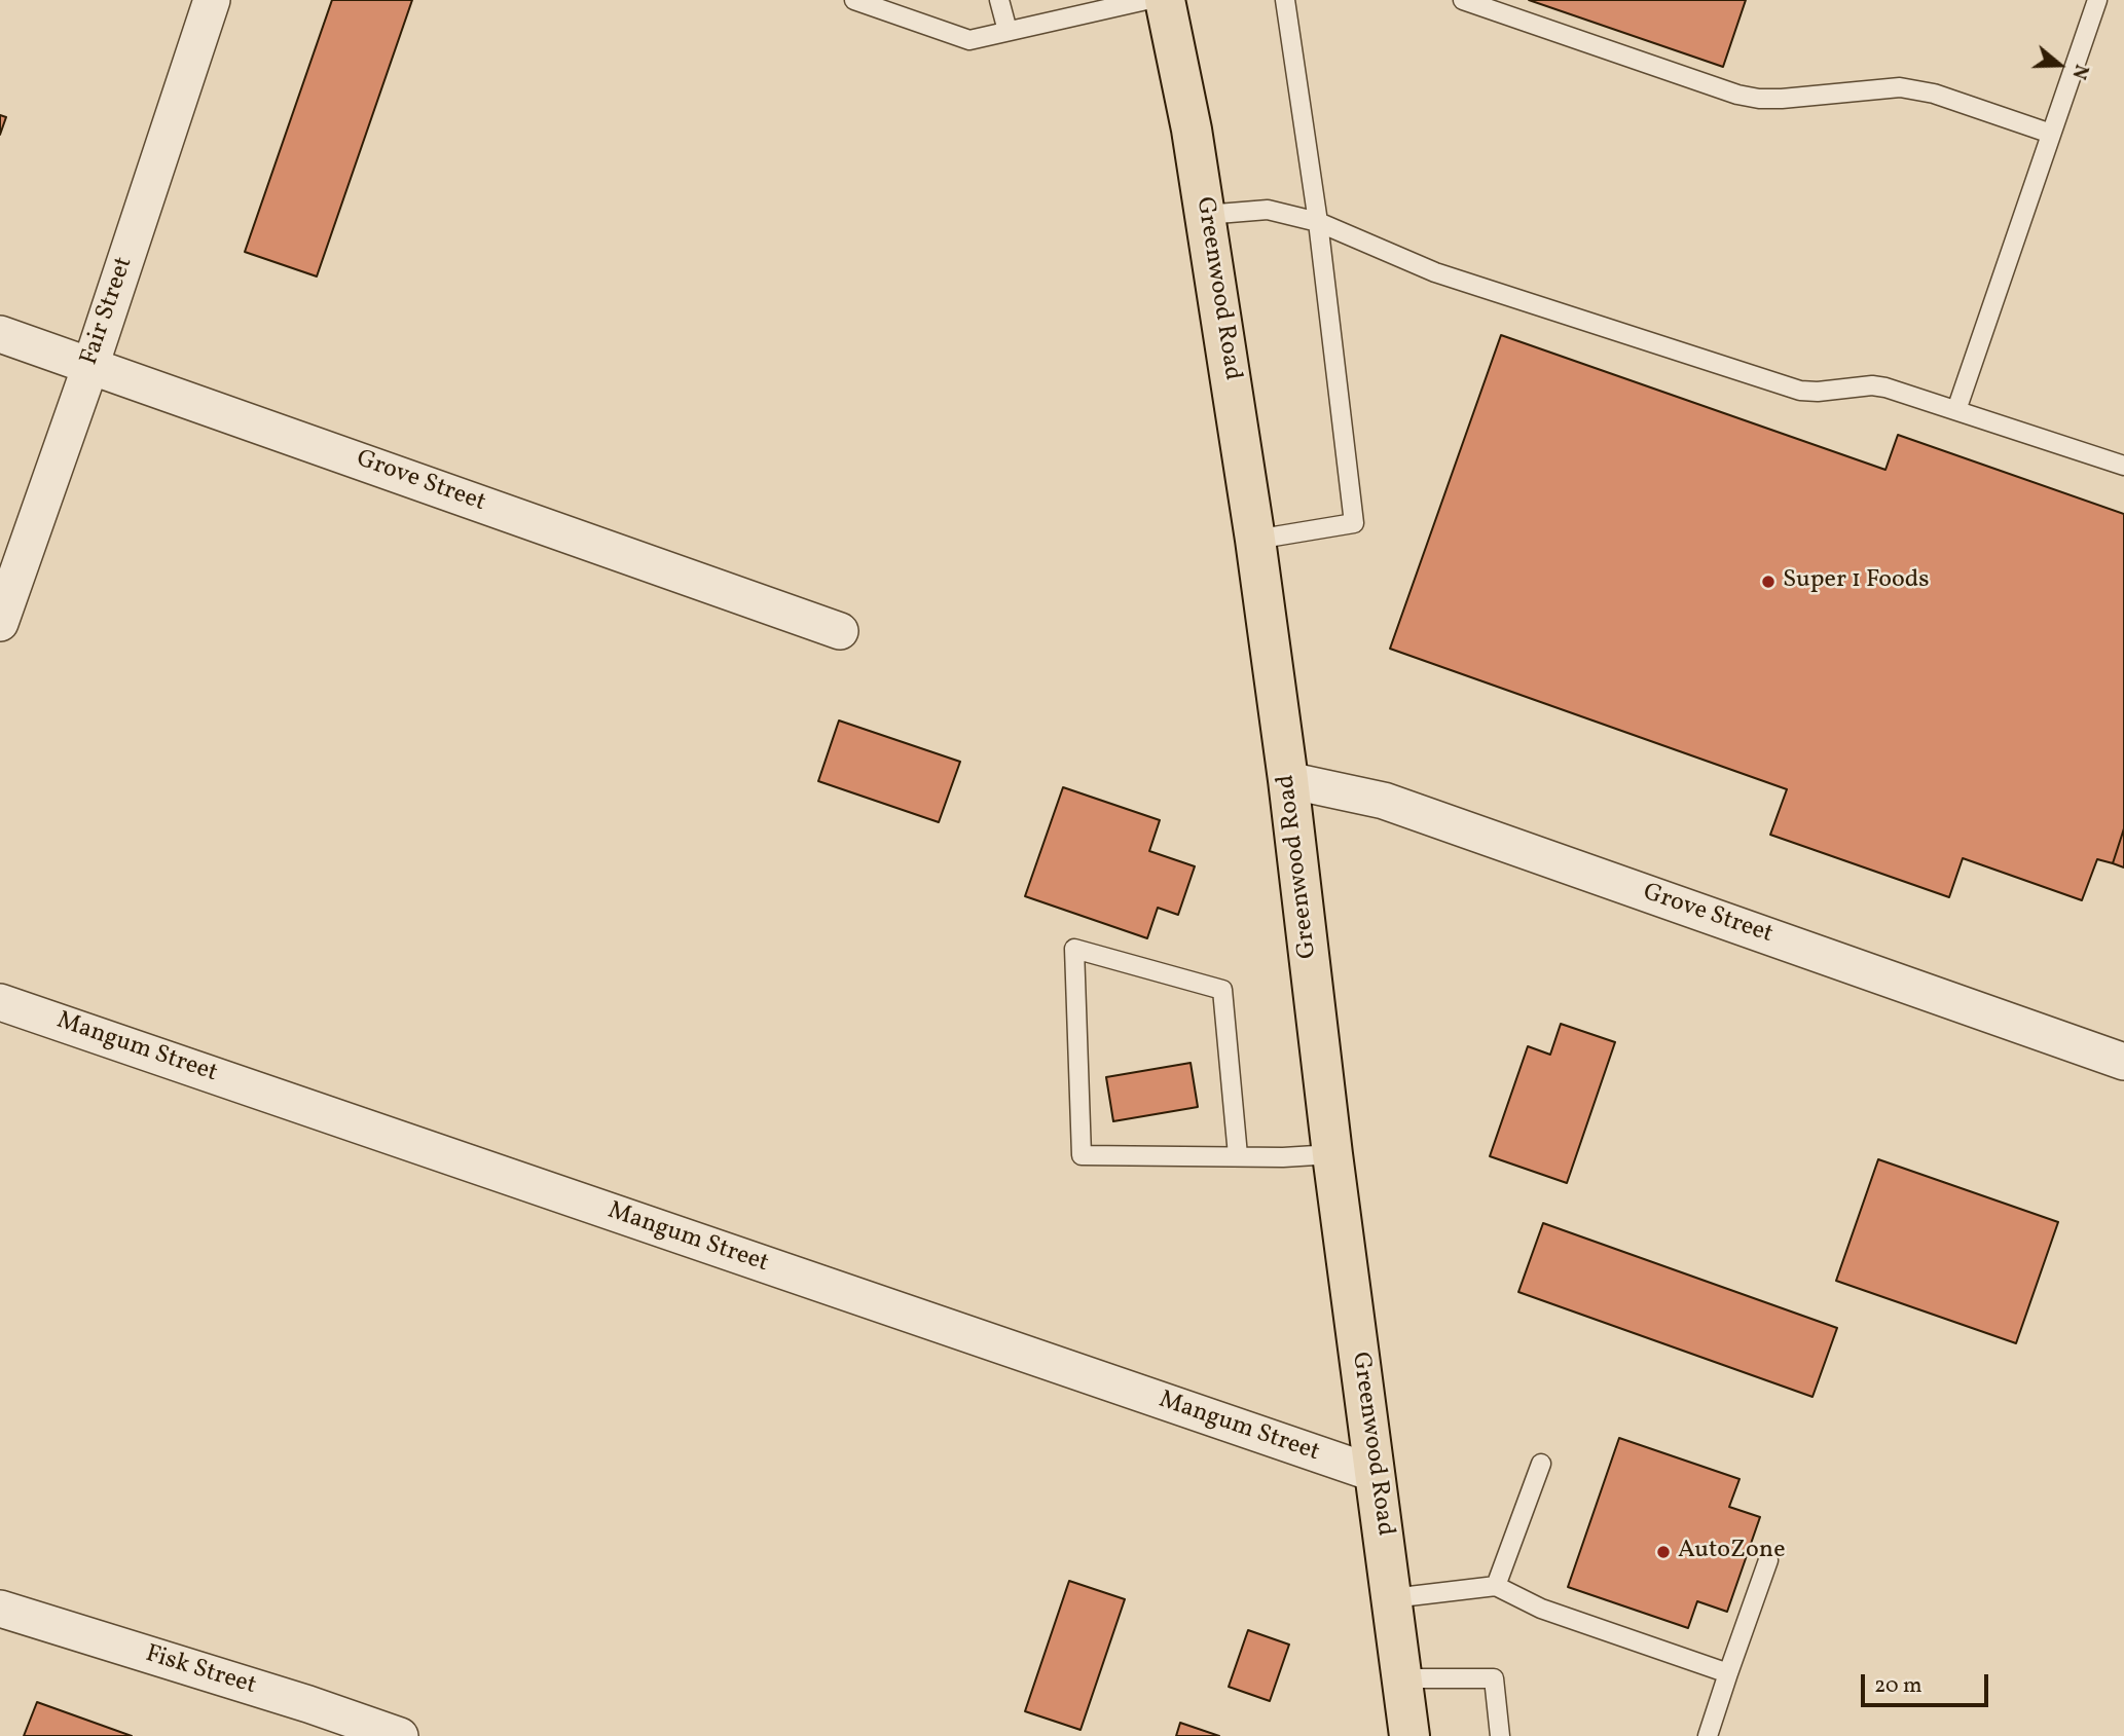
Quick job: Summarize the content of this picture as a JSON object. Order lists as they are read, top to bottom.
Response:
{
  "streets": {
    "main road": ["Greenwood Road"],
    "street": [
      "Fair Street",
      "Grove Street",
      "Mangum Street",
      "Fisk Street"
    ]
  },
  "crossings": [
    ["Greenwood Road", "Grove Street"],
    ["Greenwood Road", "Mangum Street"],
    ["Fair Street", "Grove Street"]
  ],
  "places": ["Super 1 Foods", "AutoZone"],
  "scale_bar": "20 m",
  "north": "right"
}
